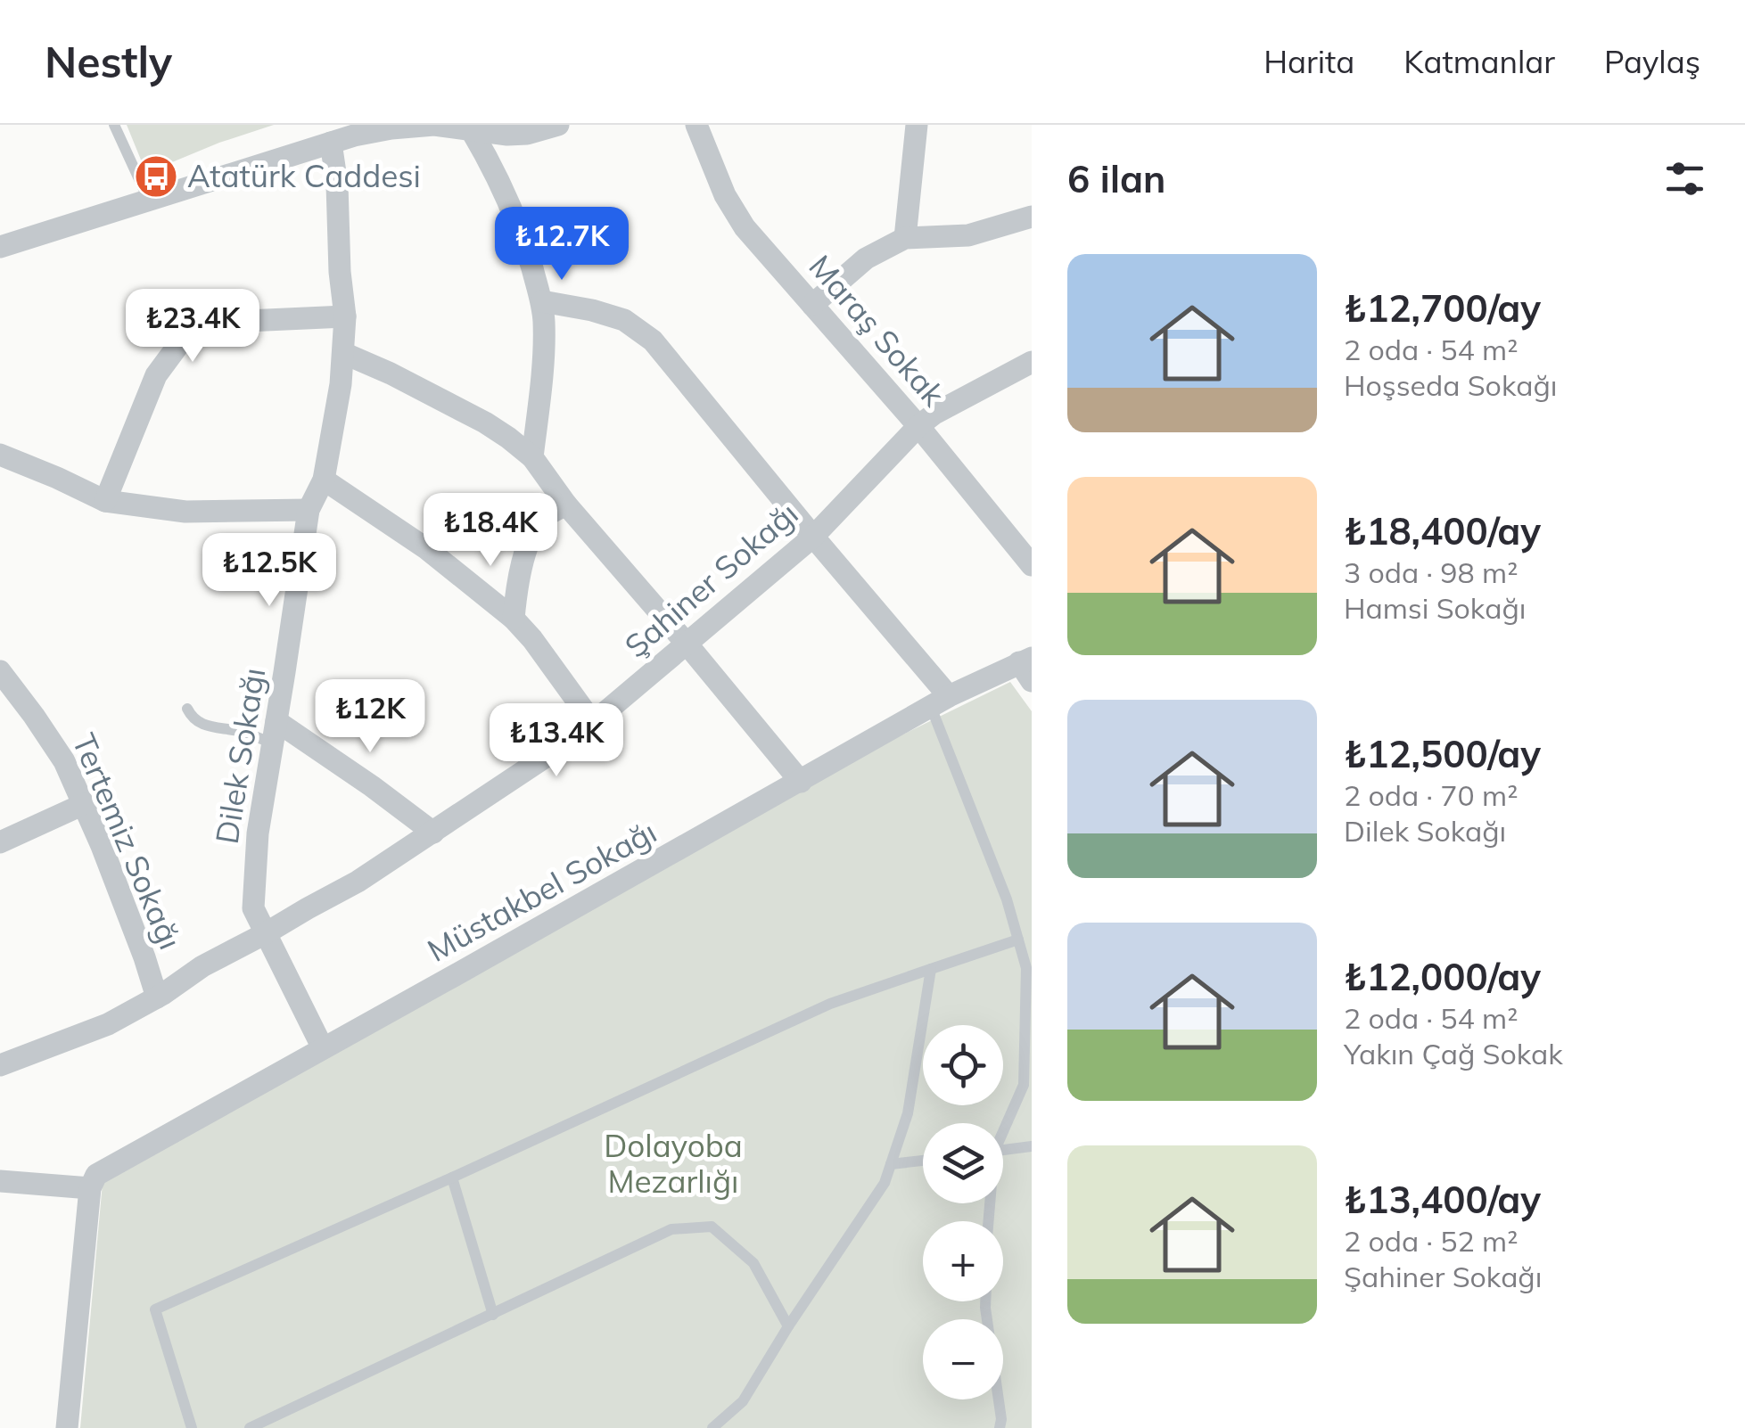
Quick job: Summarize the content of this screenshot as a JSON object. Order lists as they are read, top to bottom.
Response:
{
  "streets": {
    "street": [
      "Maraş Sokak",
      "Şahiner Sokağı",
      "Dilek Sokağı",
      "Tertemiz Sokağı",
      "Müstakbel Sokağı"
    ]
  },
  "crossings": [
    ["Maraş Sokak", "Şahiner Sokağı"],
    ["Şahiner Sokağı", "Dilek Sokağı"],
    ["Şahiner Sokağı", "Tertemiz Sokağı"],
    ["Dilek Sokağı", "Müstakbel Sokağı"]
  ],
  "parks": ["Dolayoba Mezarlığı"],
  "places": {
    "bus stop": ["Atatürk Caddesi̇"]
  },
  "page": {
    "header": "Nestly",
    "nav": ["Harita", "Katmanlar", "Paylaş"],
    "heading": "6 ilan",
    "price": [
      "₺12.7K",
      "₺23.4K",
      "₺18.4K",
      "₺12.5K",
      "₺12K",
      "₺13.4K"
    ],
    "list": [
      {
        "name": "₺12,700/ay",
        "note": "2 oda · 54 m² · Hoşseda Sokağı"
      },
      {
        "name": "₺18,400/ay",
        "note": "3 oda · 98 m² · Hamsi Sokağı"
      },
      {
        "name": "₺12,500/ay",
        "note": "2 oda · 70 m² · Dilek Sokağı"
      },
      {
        "name": "₺12,000/ay",
        "note": "2 oda · 54 m² · Yakın Çağ Sokak"
      },
      {
        "name": "₺13,400/ay",
        "note": "2 oda · 52 m² · Şahiner Sokağı"
      }
    ],
    "map_buttons": ["+", "−"]
  }
}
